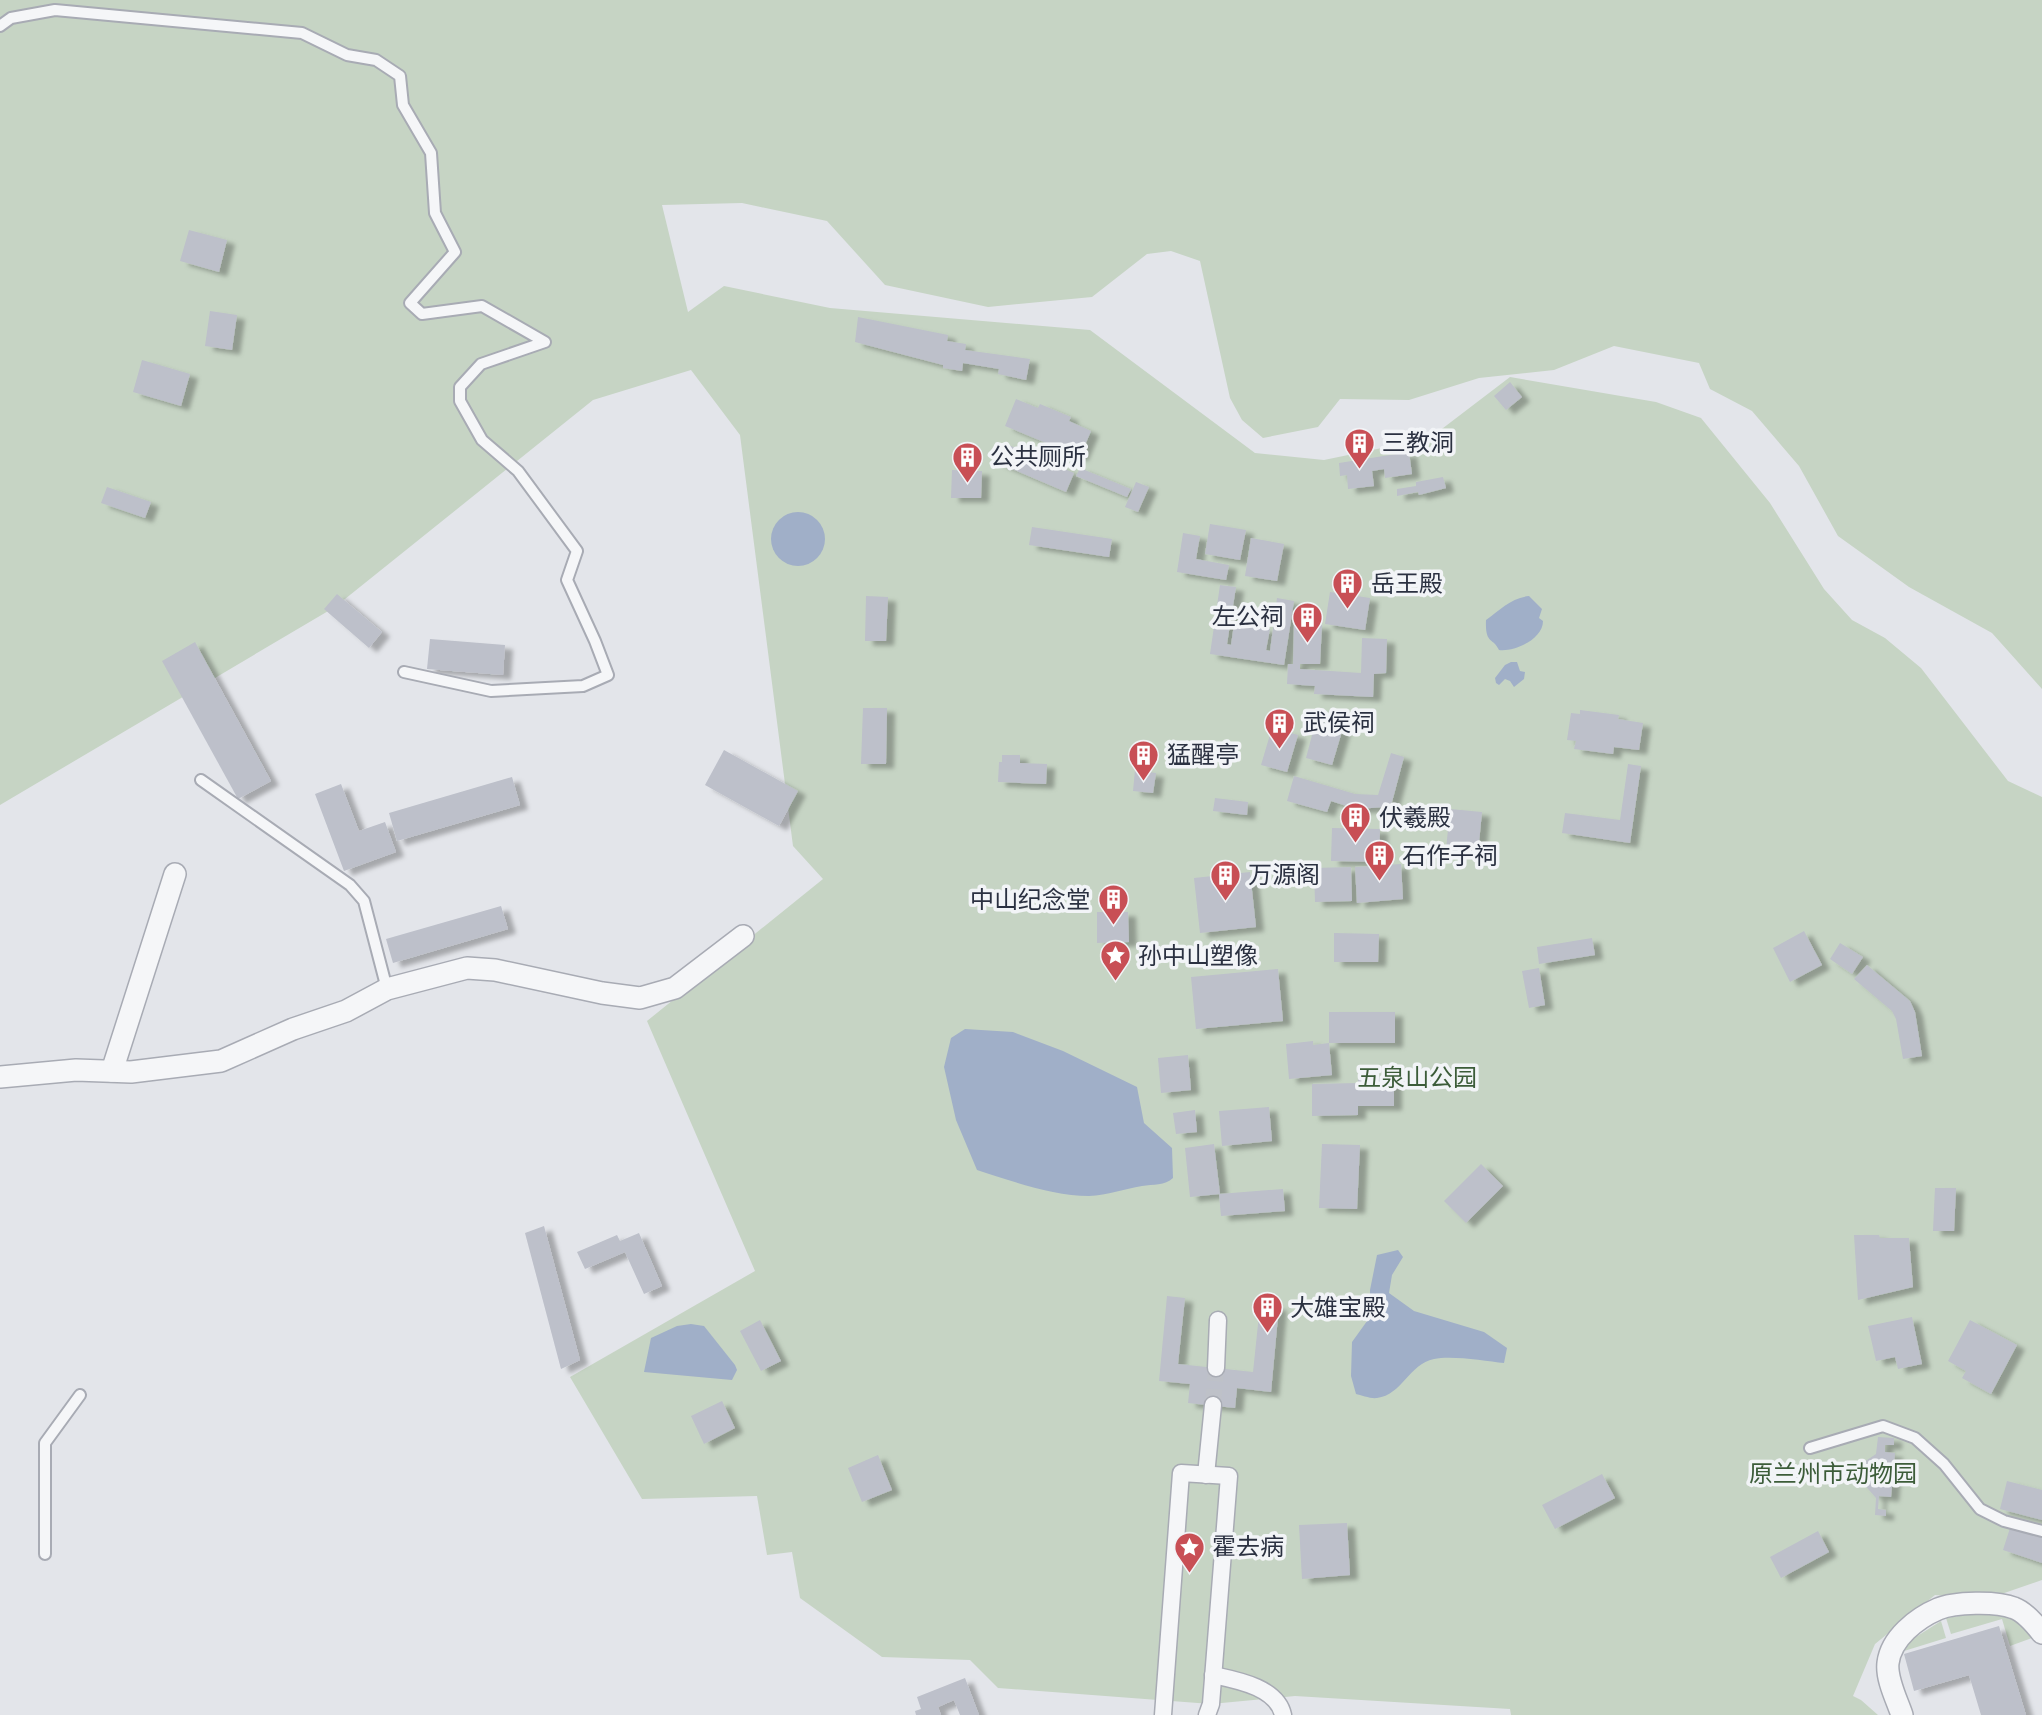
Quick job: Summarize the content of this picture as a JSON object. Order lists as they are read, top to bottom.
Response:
{
  "parks": ["五泉山公园", "原兰州市动物园"],
  "places": {
    "building": [
      "三教洞",
      "公共厕所",
      "岳王殿",
      "左公祠",
      "武侯祠",
      "猛醒亭",
      "伏羲殿",
      "石作子祠",
      "万源阁",
      "中山纪念堂",
      "大雄宝殿"
    ],
    "place": ["孙中山塑像", "霍去病"]
  }
}
